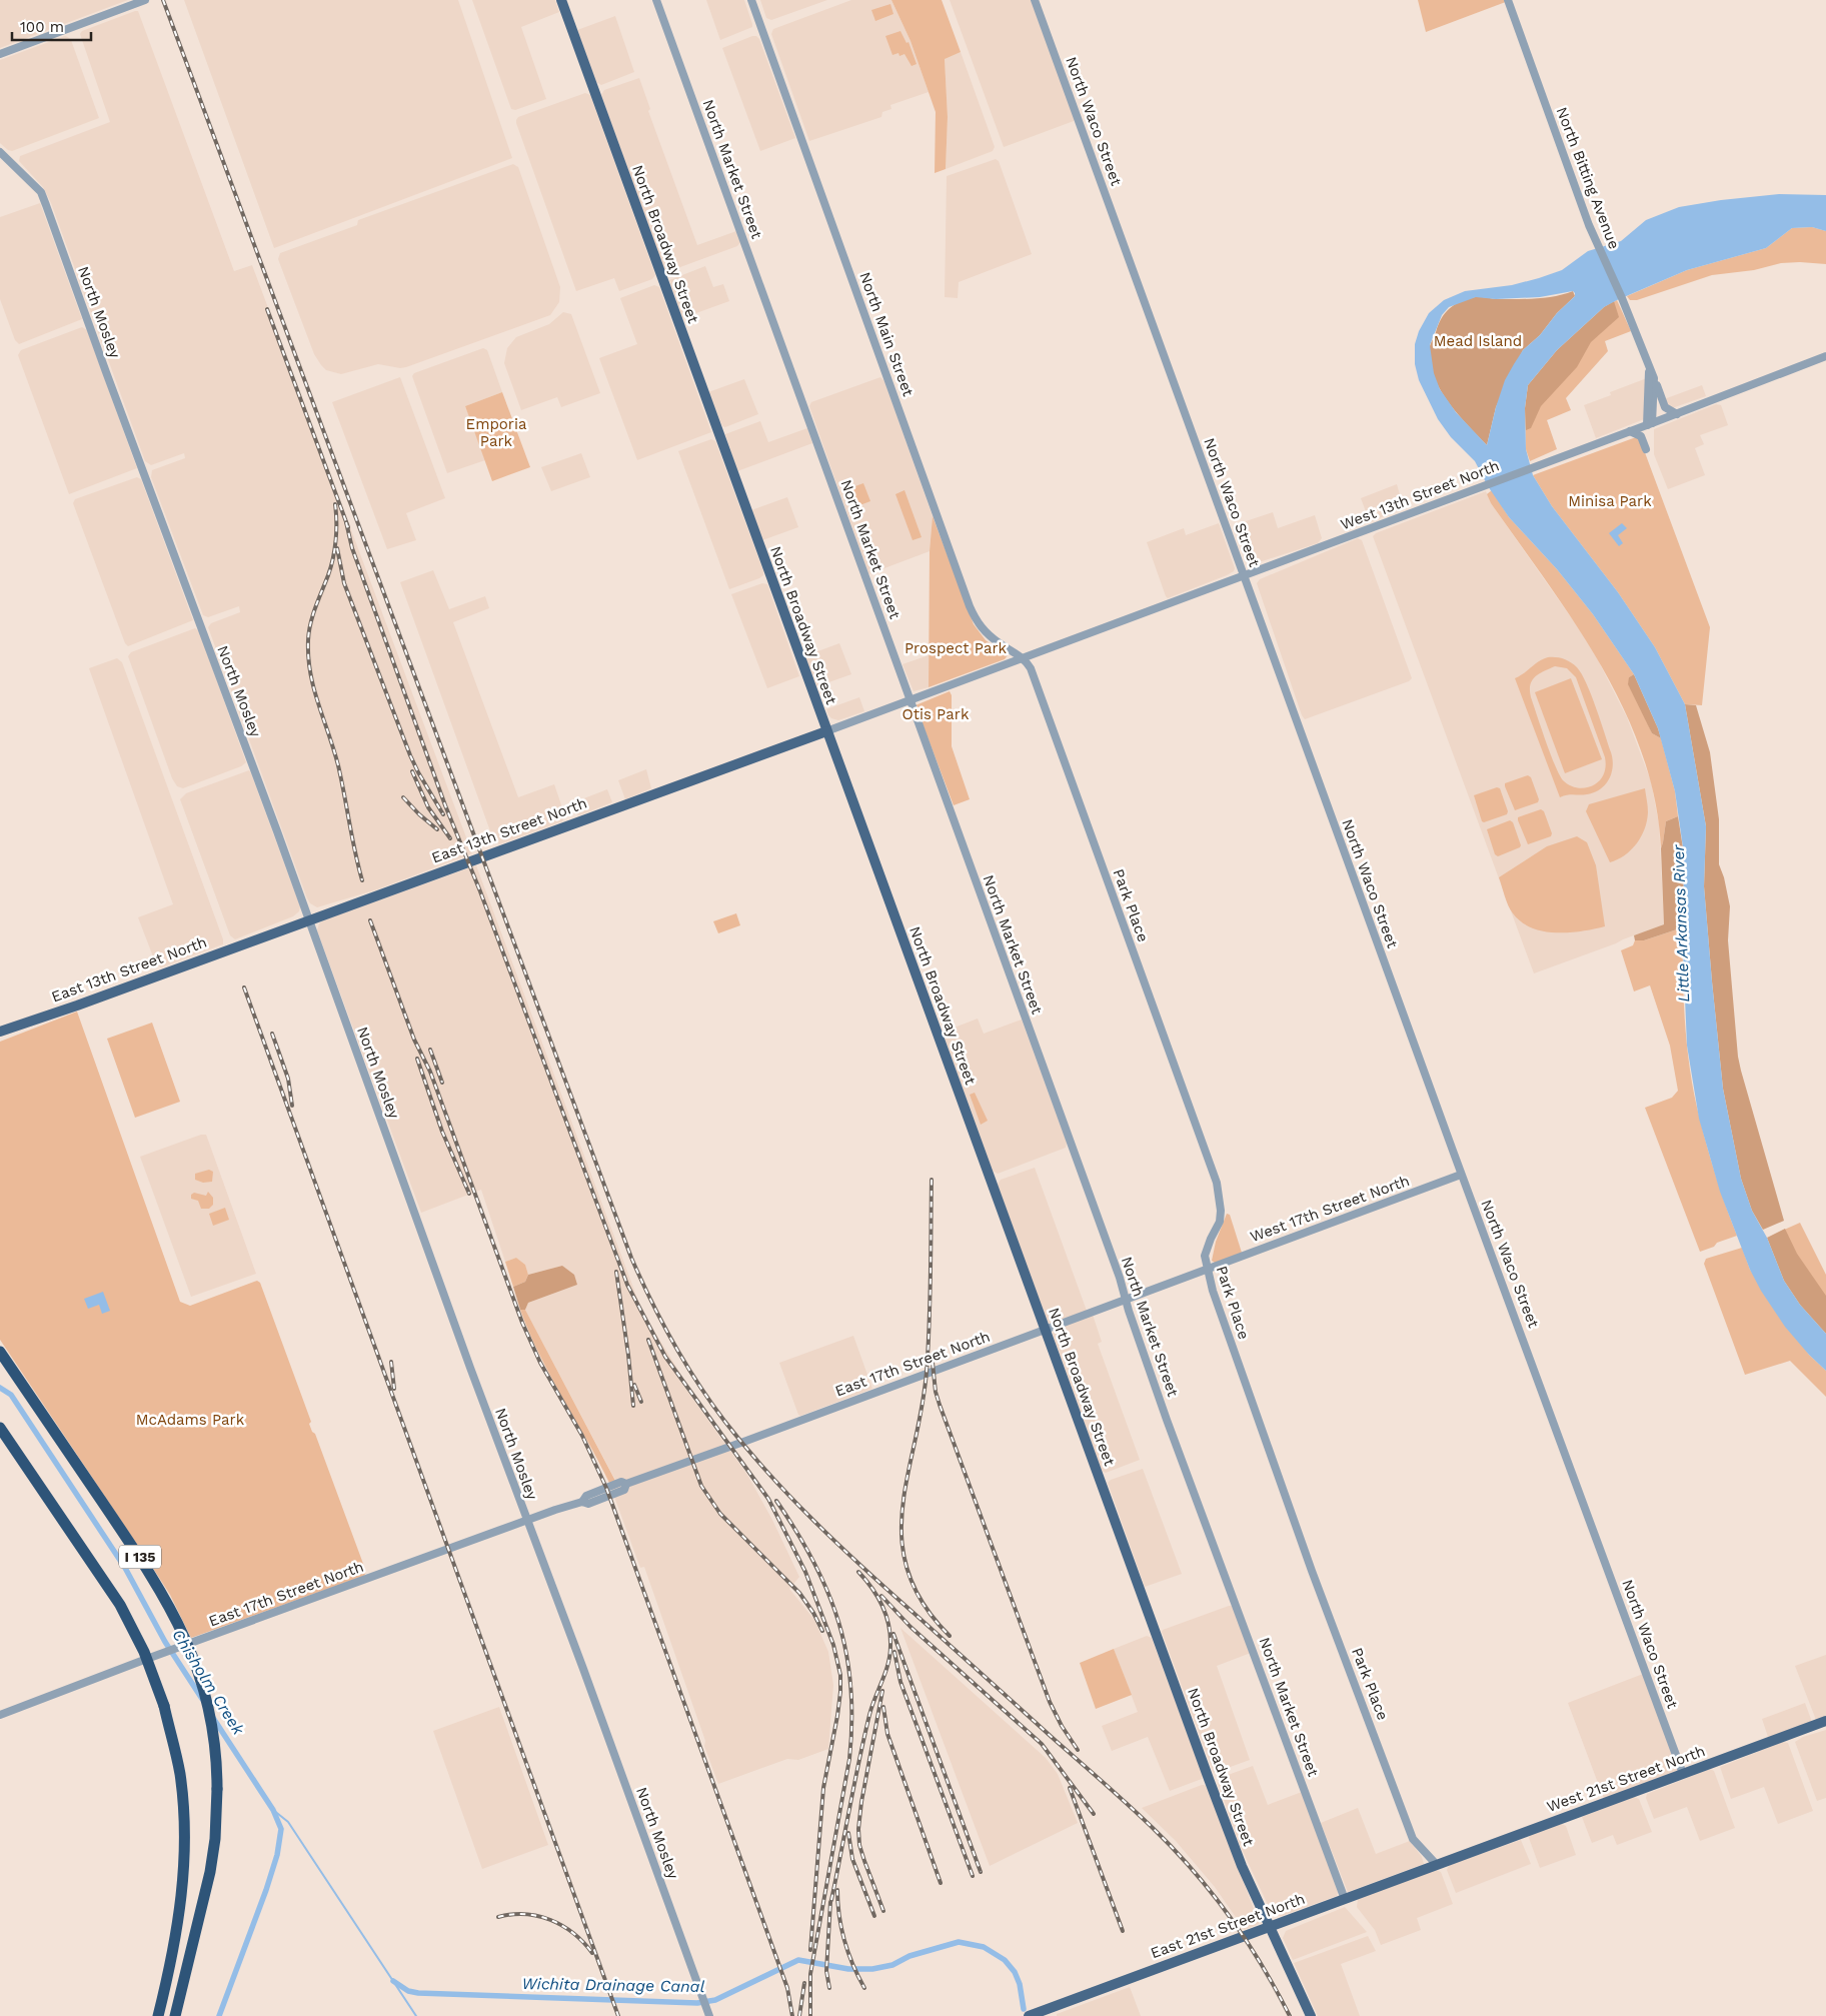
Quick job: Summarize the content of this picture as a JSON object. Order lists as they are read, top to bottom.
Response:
{
  "streets": {
    "highway": ["I 135"],
    "main road": [
      "North Broadway Street",
      "East 13th Street North",
      "West 21st Street North",
      "East 21st Street North"
    ],
    "street": [
      "North Waco Street",
      "North Market Street",
      "North Bitting Avenue",
      "North Mosley",
      "North Main Street",
      "West 13th Street North",
      "Park Place",
      "West 17th Street North",
      "East 17th Street North"
    ]
  },
  "crossings": [
    ["North Waco Street", "West 13th Street North"],
    ["North Waco Street", "West 17th Street North"],
    ["North Waco Street", "West 21st Street North"],
    ["North Market Street", "East 13th Street North"],
    ["North Market Street", "East 17th Street North"],
    ["North Market Street", "East 21st Street North"],
    ["North Bitting Avenue", "West 13th Street North"],
    ["North Broadway Street", "East 13th Street North"],
    ["North Broadway Street", "East 17th Street North"],
    ["North Broadway Street", "East 21st Street North"],
    ["North Mosley", "East 13th Street North"],
    ["North Mosley", "East 17th Street North"],
    ["North Main Street", "West 13th Street North"],
    ["North Main Street", "East 13th Street North"],
    ["North Main Street", "Park Place"],
    ["West 13th Street North", "East 13th Street North"],
    ["West 13th Street North", "Park Place"],
    ["East 13th Street North", "Park Place"],
    ["Park Place", "West 17th Street North"],
    ["Park Place", "East 17th Street North"],
    ["Park Place", "West 21st Street North"],
    ["Park Place", "East 21st Street North"],
    ["West 17th Street North", "East 17th Street North"],
    ["West 21st Street North", "East 21st Street North"]
  ],
  "water": ["Little Arkansas River", "Chisholm Creek", "Wichita Drainage Canal"],
  "parks": [
    "Mead Island",
    "Emporia Park",
    "Minisa Park",
    "Prospect Park",
    "Otis Park",
    "McAdams Park"
  ],
  "scale_bar": "100 m"
}
